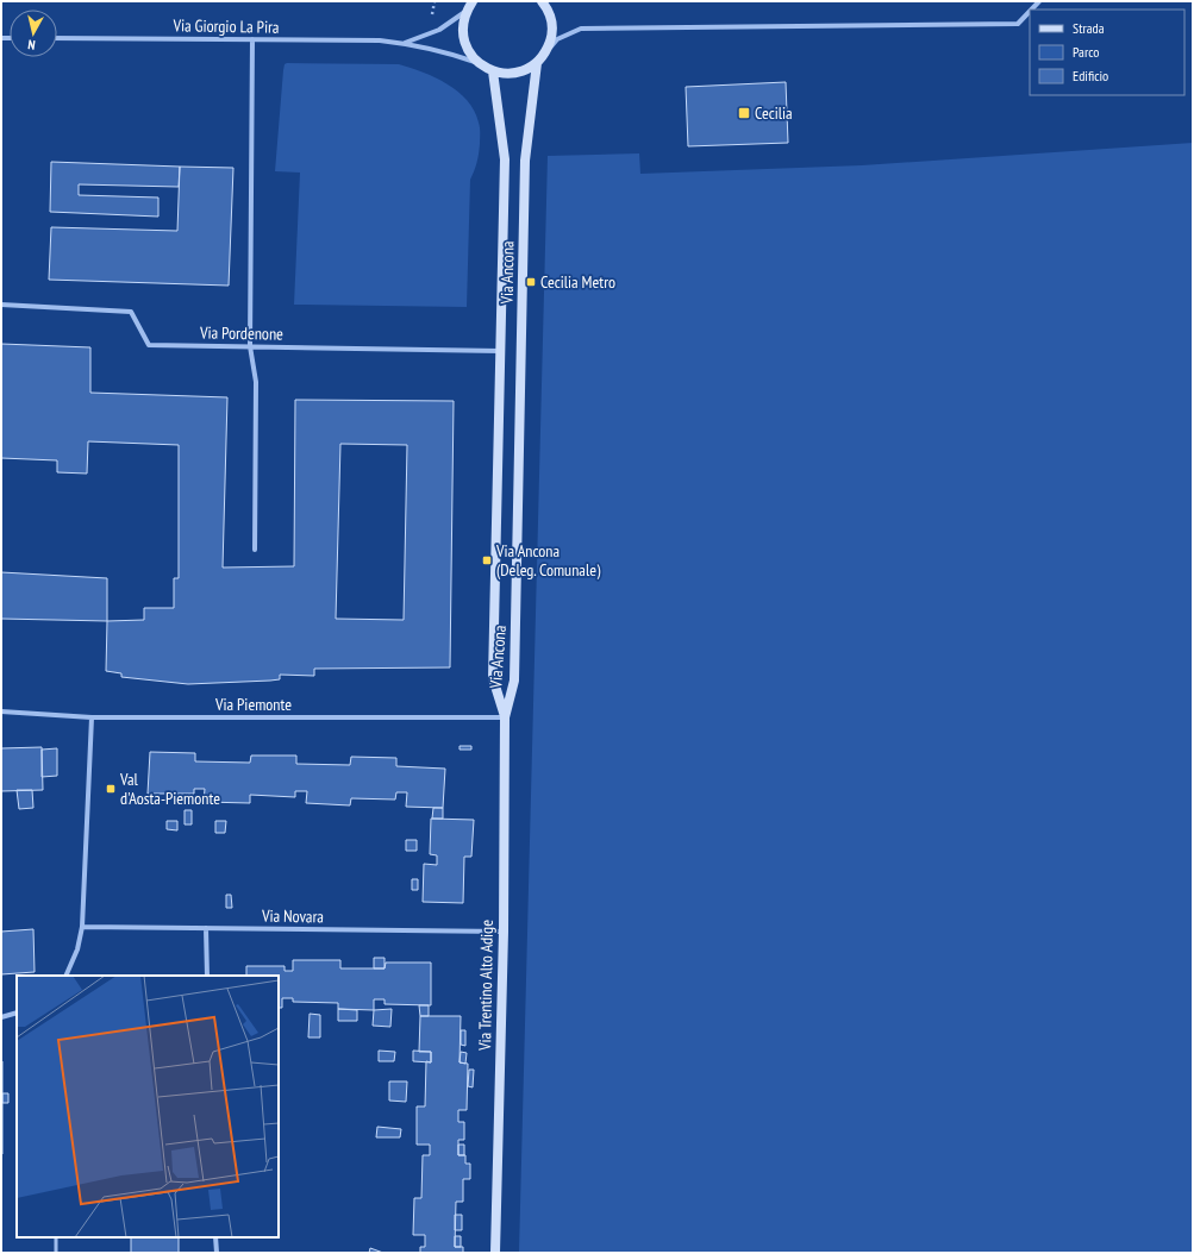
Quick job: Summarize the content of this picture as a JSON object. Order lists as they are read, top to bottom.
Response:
{
  "streets": {
    "street": [
      "Via Giorgio La Pira",
      "Via Ancona",
      "Via Pordenone",
      "Via Piemonte",
      "Via Novara",
      "Via Trentino Alto Adige"
    ]
  },
  "crossings": [
    ["Via Ancona", "Via Pordenone"],
    ["Via Ancona", "Via Piemonte"],
    ["Via Ancona", "Via Trentino Alto Adige"],
    ["Via Piemonte", "Via Trentino Alto Adige"],
    ["Via Novara", "Via Trentino Alto Adige"]
  ],
  "places": {
    "transit": [
      "Cecilia",
      "Cecilia Metro",
      "Via Ancona (Deleg. Comunale)",
      "Val d'Aosta-Piemonte"
    ]
  },
  "legend": ["Strada", "Parco", "Edificio"],
  "north": "bottom"
}
